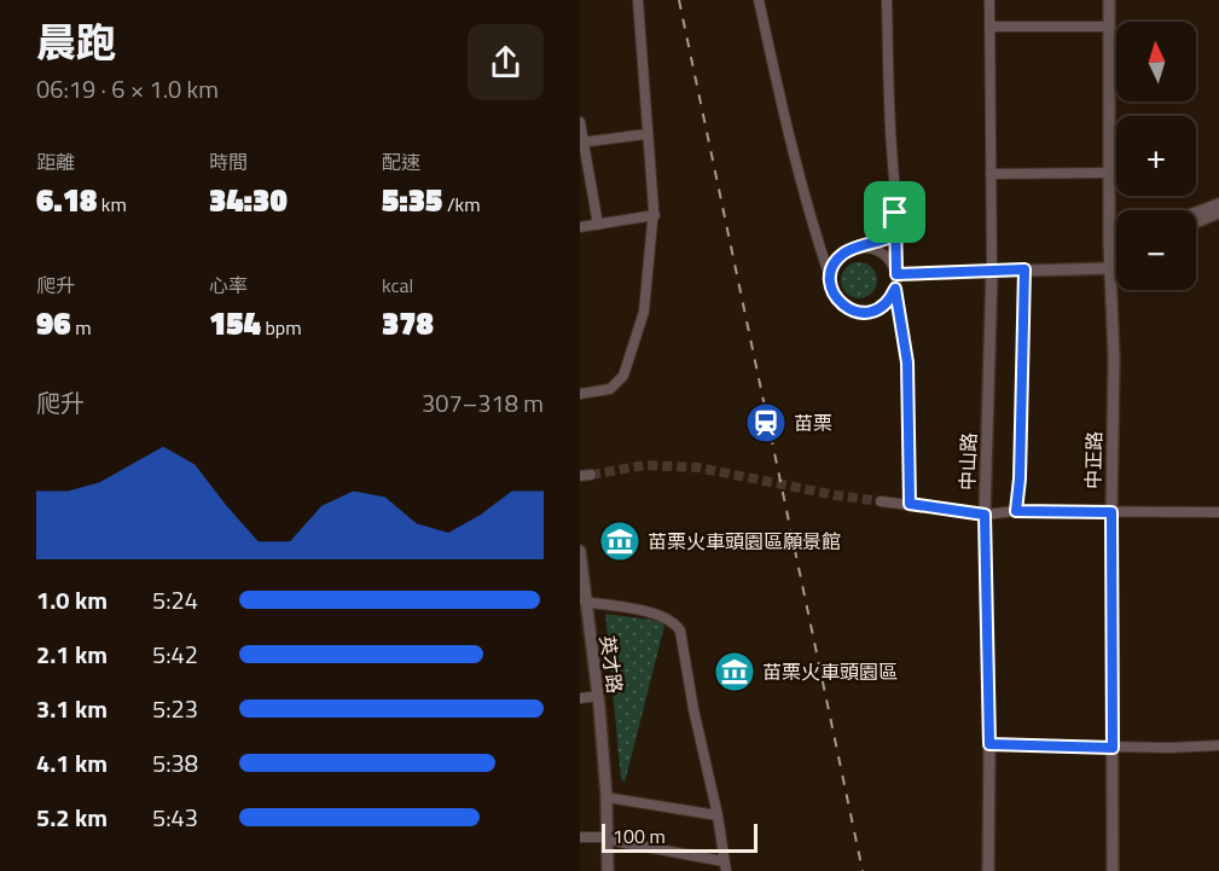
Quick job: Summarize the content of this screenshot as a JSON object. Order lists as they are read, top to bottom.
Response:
{
  "streets": {
    "street": ["中正路", "中山路", "英才路"]
  },
  "places": {
    "station": ["苗栗"],
    "museum": ["苗栗火車頭園區願景館", "苗栗火車頭園區"]
  },
  "scale_bar": "100 m",
  "north": "top",
  "page": {
    "heading": ["晨跑", "06:19 · 6 × 1.0 km"],
    "map_buttons": ["+", "−"],
    "stats": [
      ["距離", "6.18 km"],
      ["時間", "34:30"],
      ["配速", "5:35 /km"],
      ["爬升", "96 m"],
      ["心率", "154 bpm"],
      ["kcal", "378"]
    ],
    "chart": ["爬升", "307–318 m"],
    "list": [
      {
        "name": "1.0 km",
        "note": "5:24"
      },
      {
        "name": "2.1 km",
        "note": "5:42"
      },
      {
        "name": "3.1 km",
        "note": "5:23"
      },
      {
        "name": "4.1 km",
        "note": "5:38"
      },
      {
        "name": "5.2 km",
        "note": "5:43"
      }
    ],
    "scale": "100 m"
  }
}
